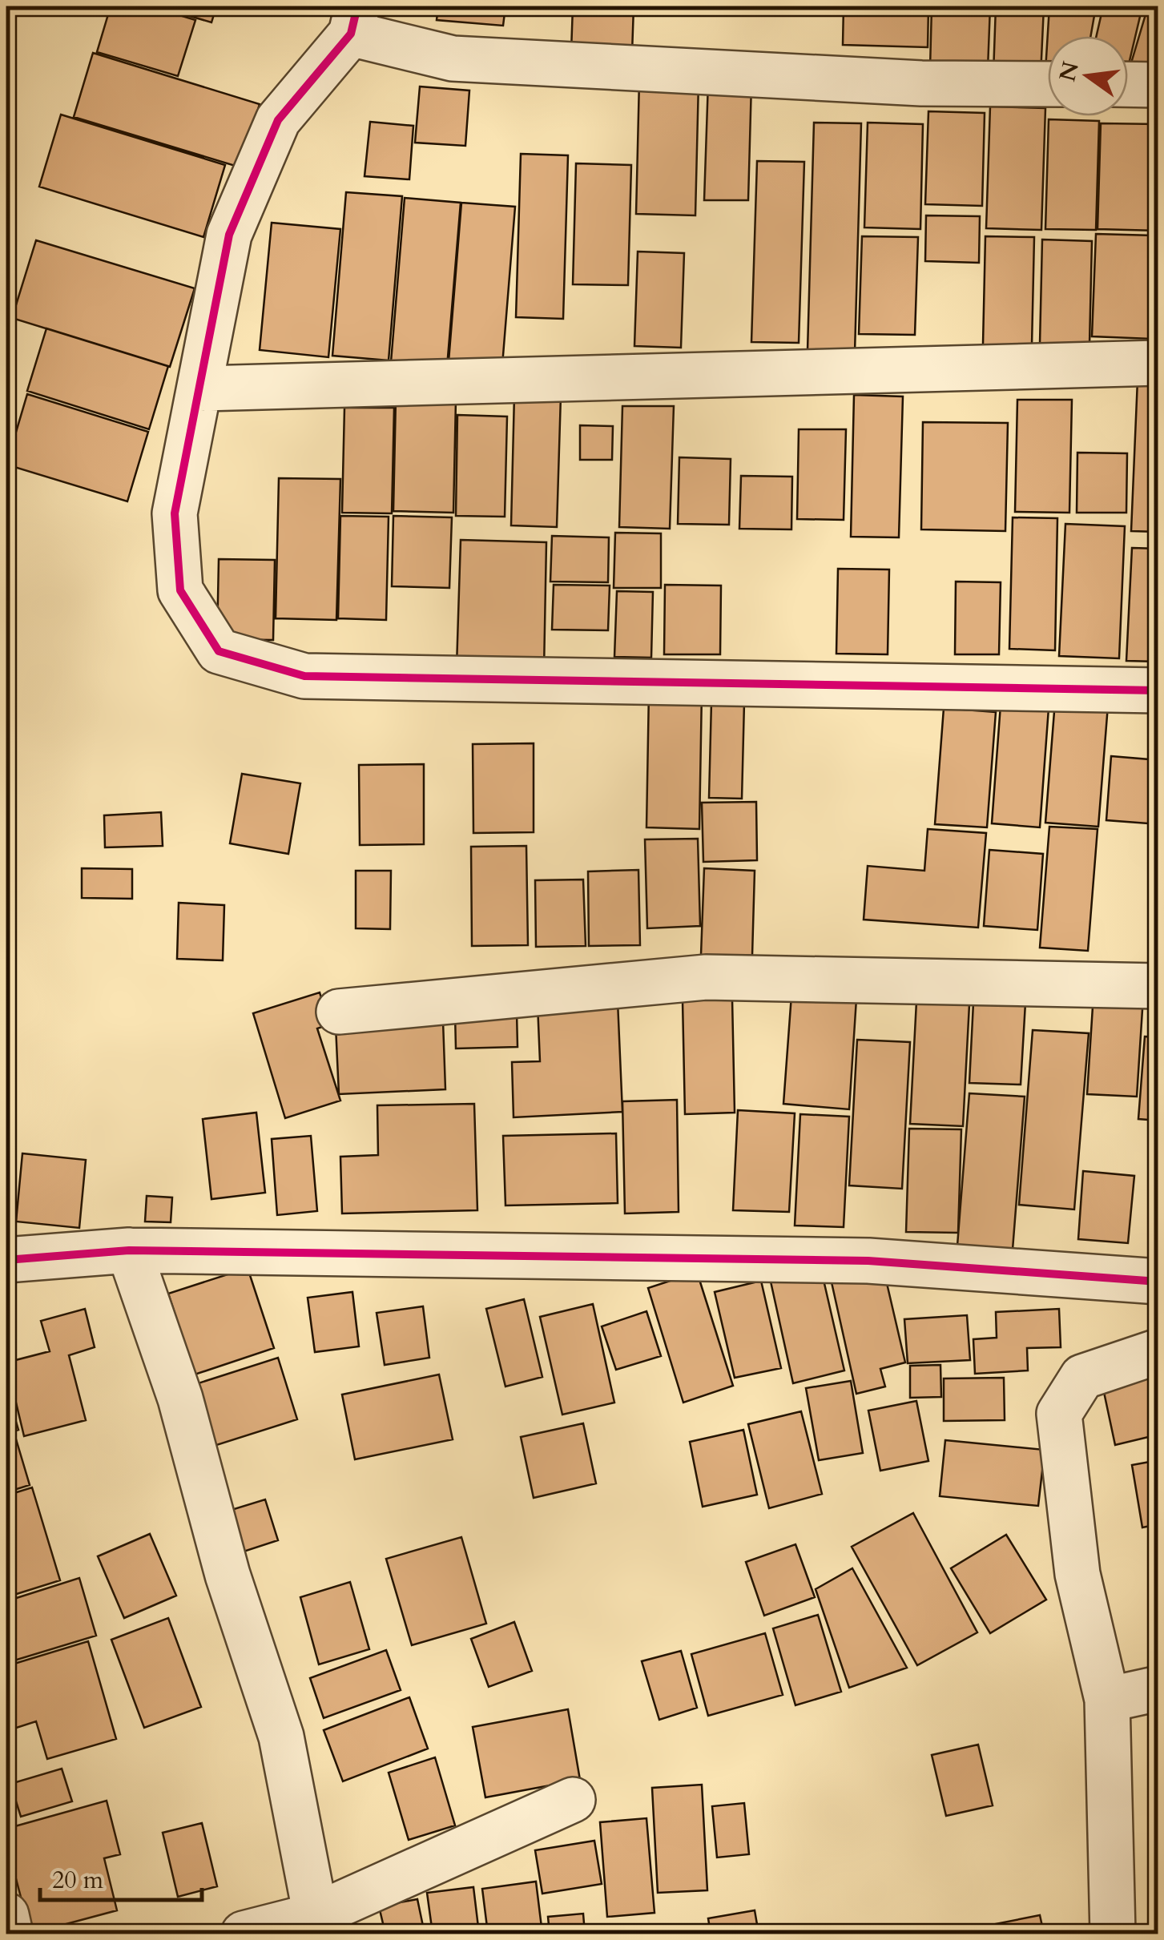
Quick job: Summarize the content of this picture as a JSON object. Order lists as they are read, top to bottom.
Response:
{
  "scale_bar": "20 m",
  "north": "left"
}
